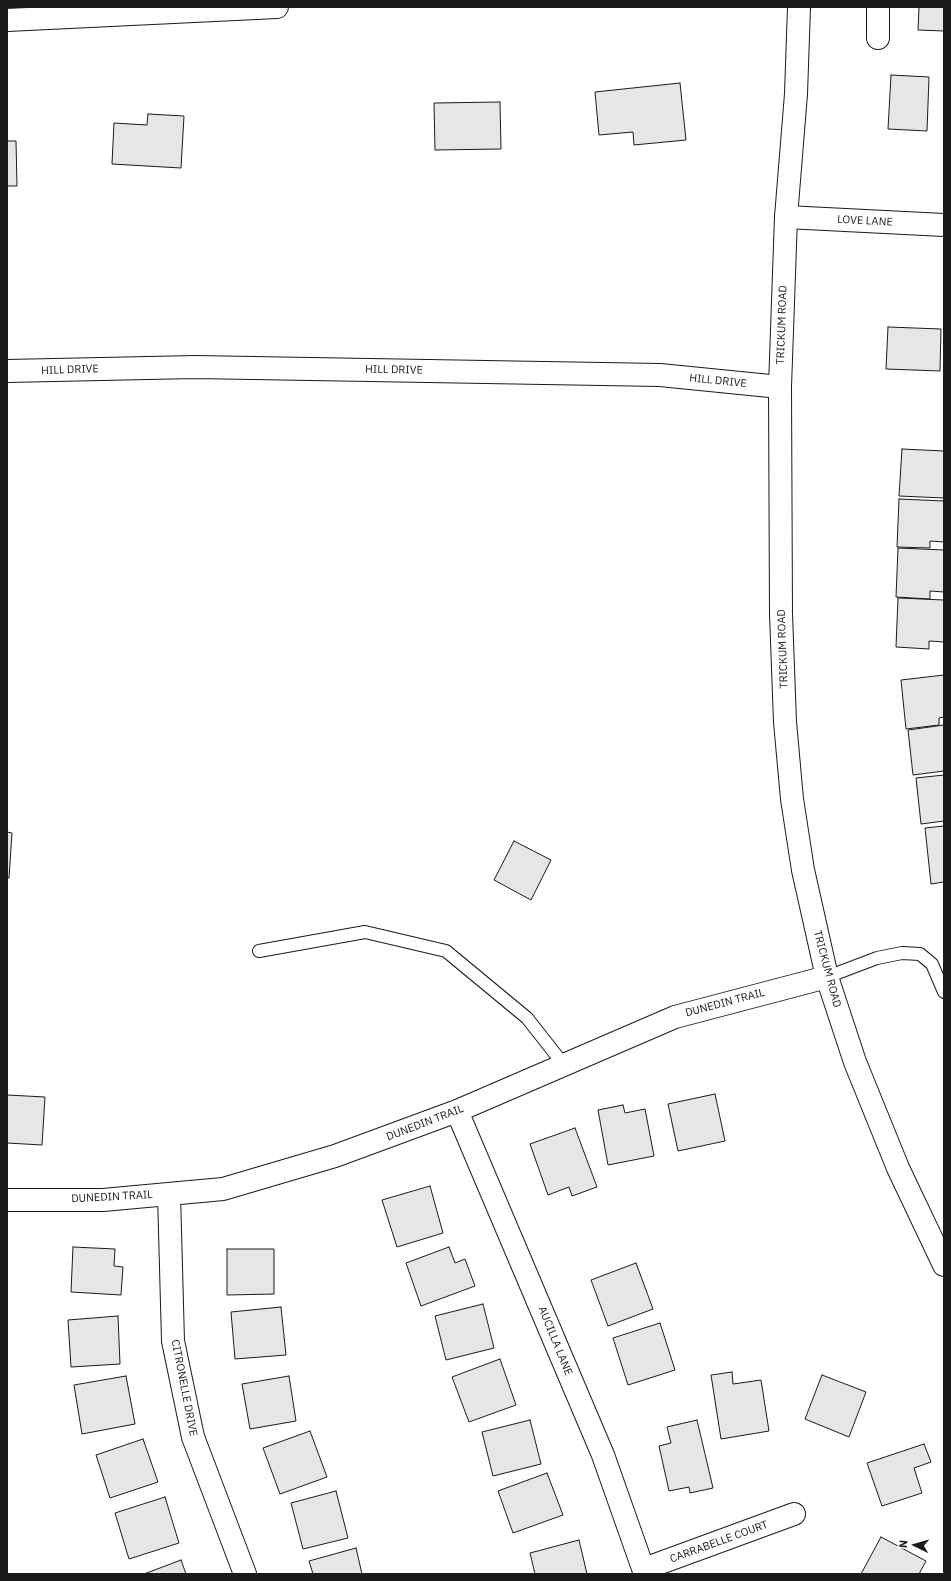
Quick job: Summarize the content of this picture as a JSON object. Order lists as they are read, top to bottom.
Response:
{
  "streets": {
    "street": [
      "LOVE LANE",
      "TRICKUM ROAD",
      "HILL DRIVE",
      "DUNEDIN TRAIL",
      "AUCILLA LANE",
      "CITRONELLE DRIVE",
      "CARRABELLE COURT"
    ]
  },
  "crossings": [
    ["LOVE LANE", "TRICKUM ROAD"],
    ["TRICKUM ROAD", "HILL DRIVE"],
    ["TRICKUM ROAD", "DUNEDIN TRAIL"],
    ["DUNEDIN TRAIL", "AUCILLA LANE"],
    ["DUNEDIN TRAIL", "CITRONELLE DRIVE"],
    ["AUCILLA LANE", "CARRABELLE COURT"]
  ],
  "north": "left"
}
